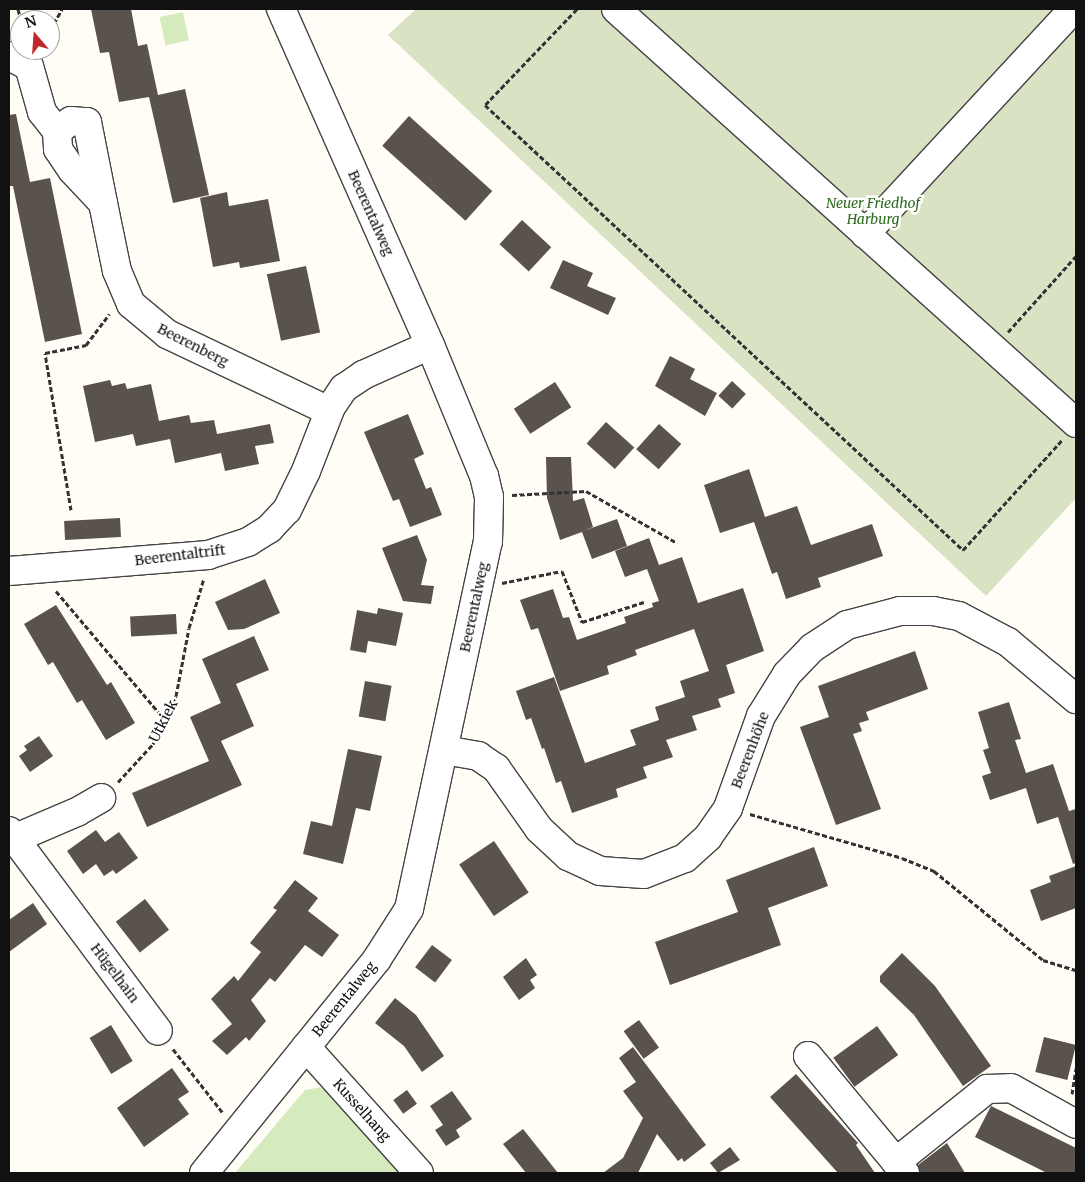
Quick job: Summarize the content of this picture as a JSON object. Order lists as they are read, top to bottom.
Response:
{
  "streets": {
    "street": [
      "Beerentalweg",
      "Beerenberg",
      "Beerentaltrift",
      "Beerenhöhe",
      "Hügelhain",
      "Kusselhang"
    ],
    "path": ["Utkiek"]
  },
  "crossings": [
    ["Beerentalweg", "Beerentaltrift"],
    ["Beerentalweg", "Beerenhöhe"],
    ["Beerentalweg", "Kusselhang"],
    ["Beerenberg", "Beerentaltrift"],
    ["Beerentaltrift", "Utkiek"]
  ],
  "parks": ["Neuer Friedhof Harburg"],
  "north": "top"
}
